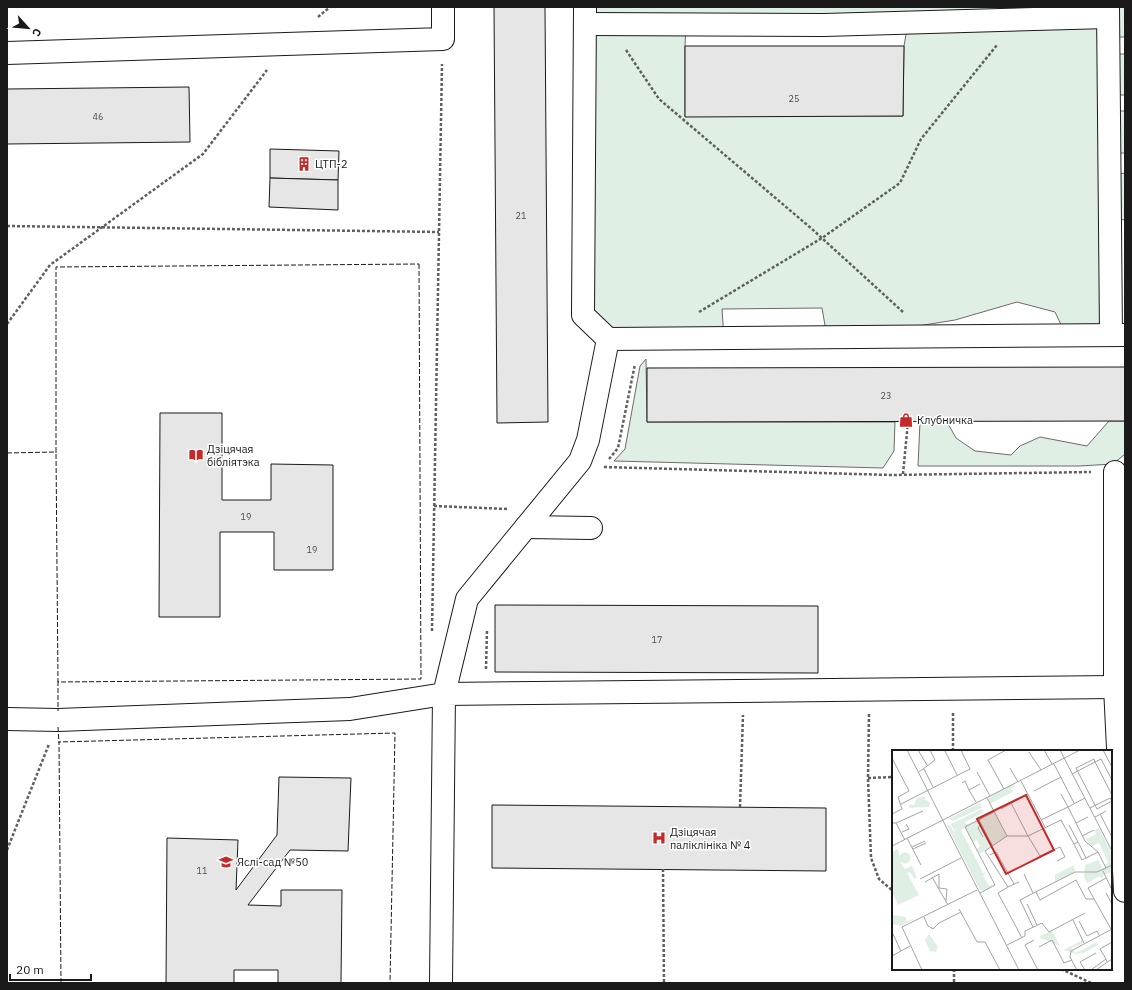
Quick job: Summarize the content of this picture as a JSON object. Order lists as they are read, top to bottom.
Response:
{
  "places": {
    "building": ["ЦТП-2"],
    "shop": ["Клубничка"],
    "library": ["Дзіцячая бібліятэка"],
    "hospital": ["Дзіцячая паліклініка № 4"],
    "school or university": ["Яслі-сад №50"]
  },
  "house_numbers": [
    "25",
    "46",
    "21",
    "23",
    "19",
    "19",
    "17",
    "11"
  ],
  "scale_bar": "20 m",
  "north": "bottom right"
}
